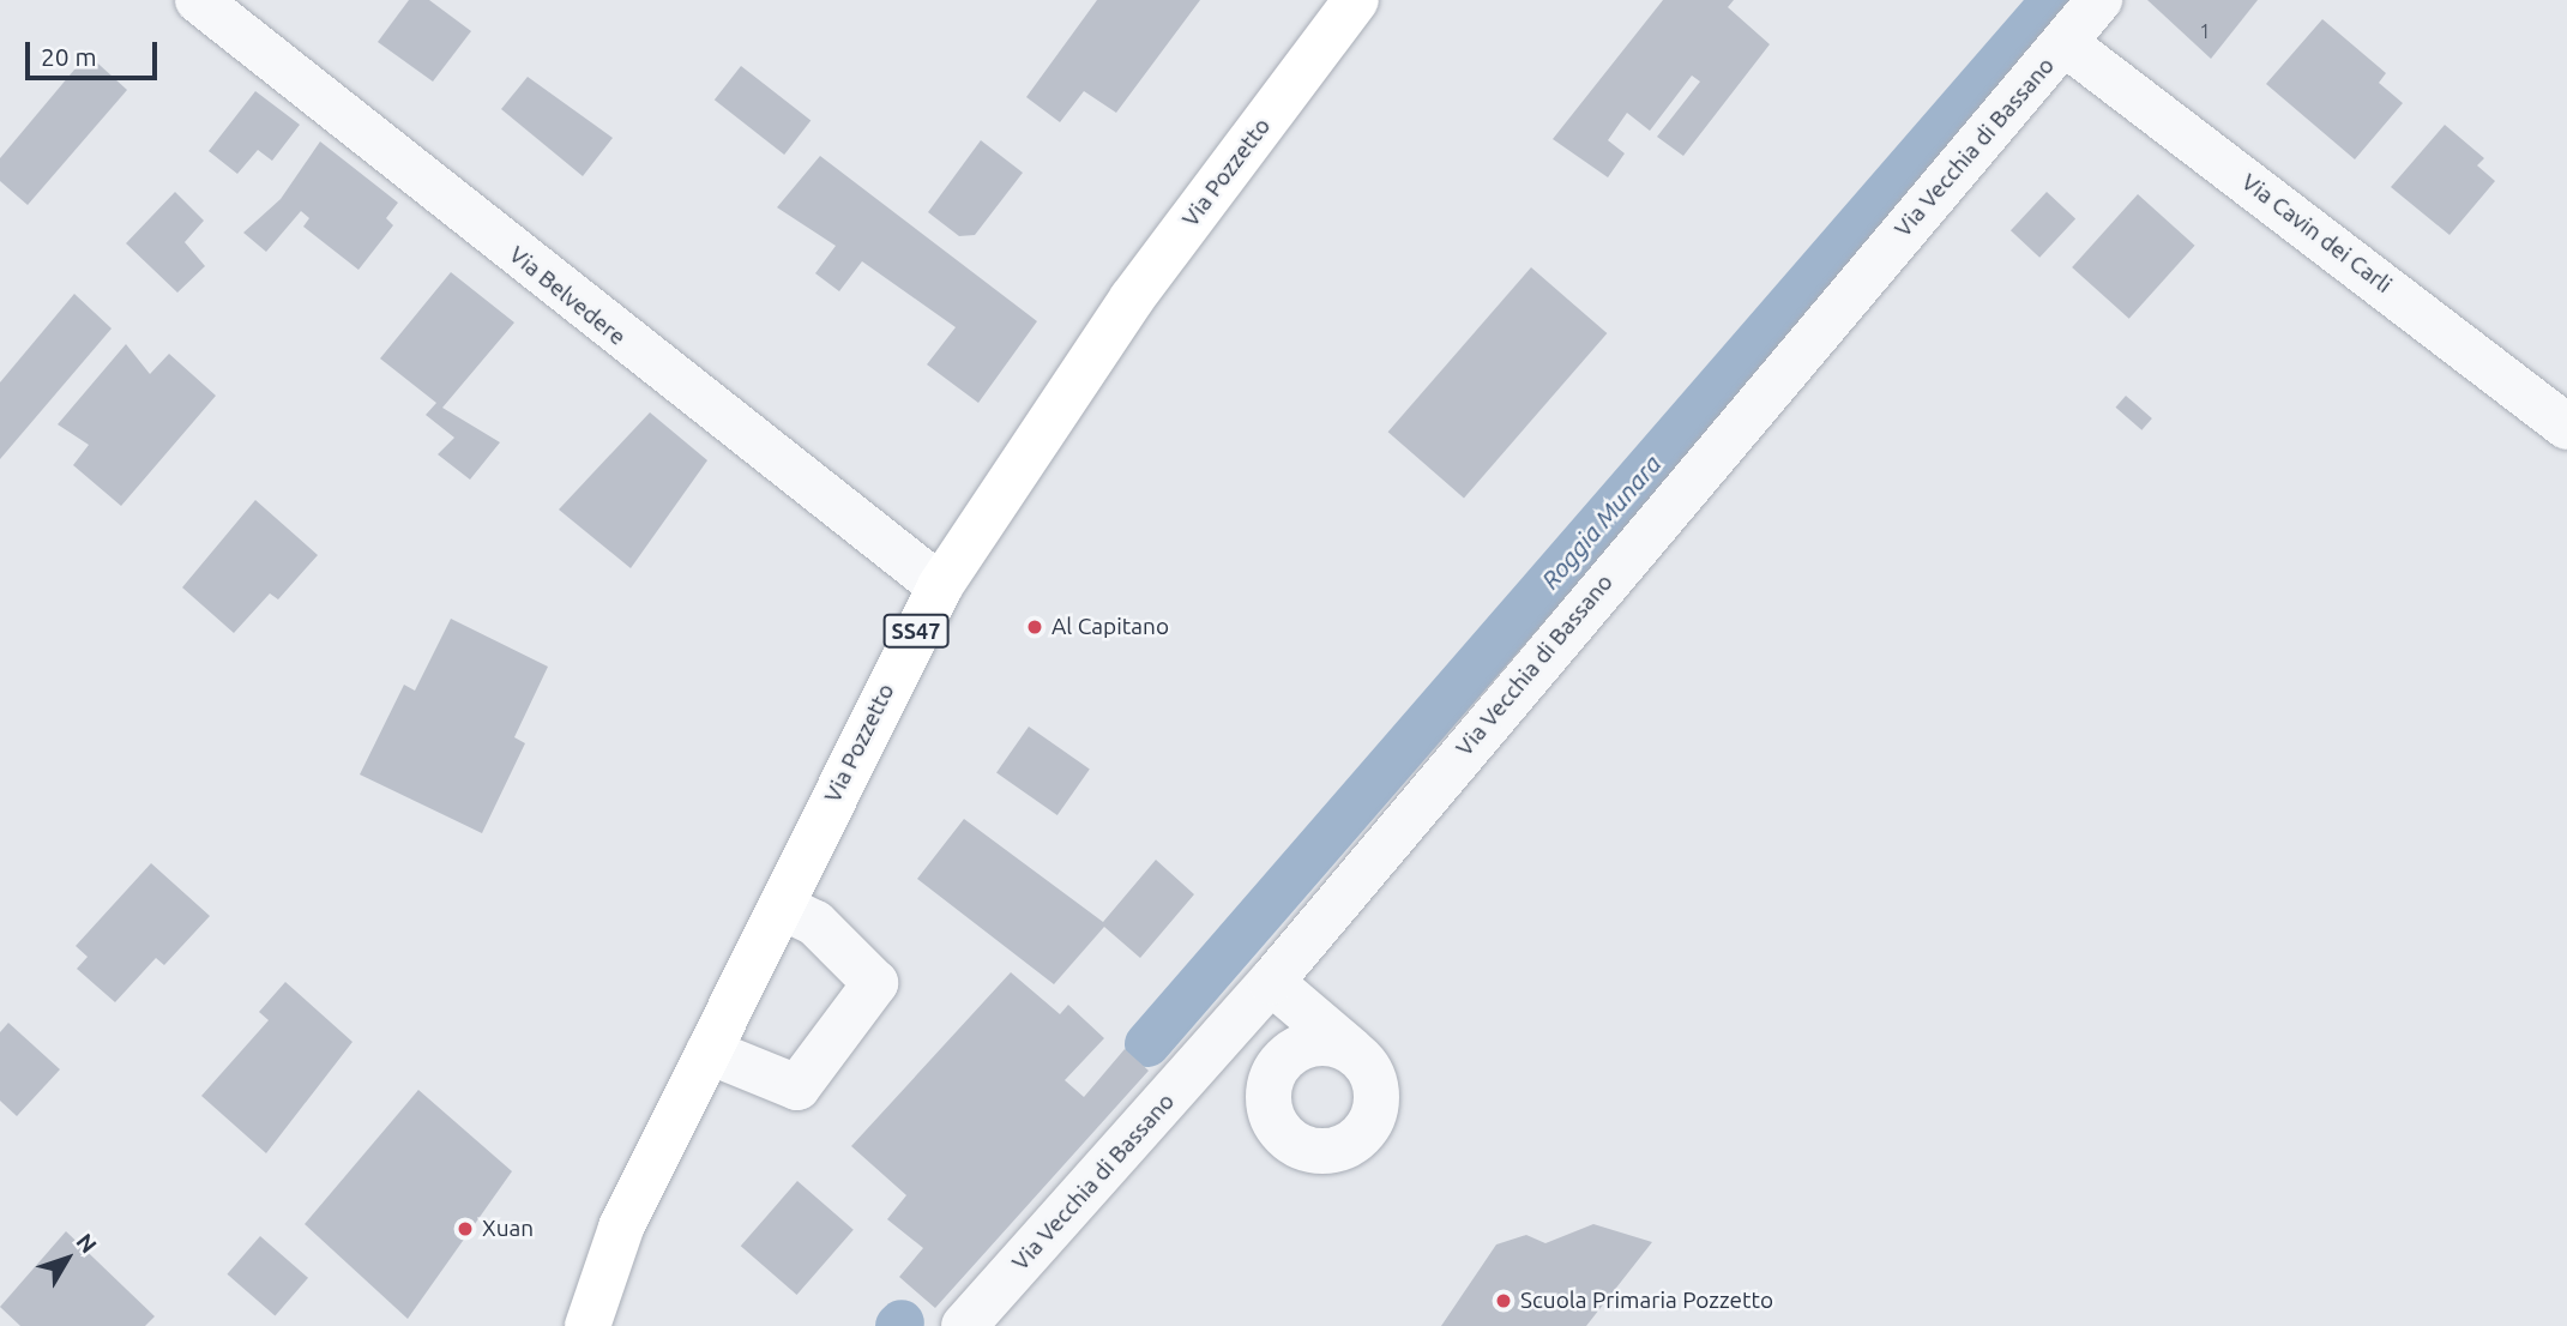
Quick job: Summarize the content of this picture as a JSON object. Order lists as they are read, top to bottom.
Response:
{
  "streets": {
    "main road": ["Via Pozzetto", "SS47"],
    "street": ["Via Vecchia di Bassano", "Via Cavin dei Carli", "Via Belvedere"]
  },
  "crossings": [
    ["Via Vecchia di Bassano", "Via Cavin dei Carli"],
    ["Via Pozzetto", "Via Belvedere"]
  ],
  "water": ["Roggia Munara"],
  "places": ["Al Capitano", "Xuan", "Scuola Primaria Pozzetto"],
  "house_numbers": ["1"],
  "scale_bar": "20 m",
  "north": "top right"
}
